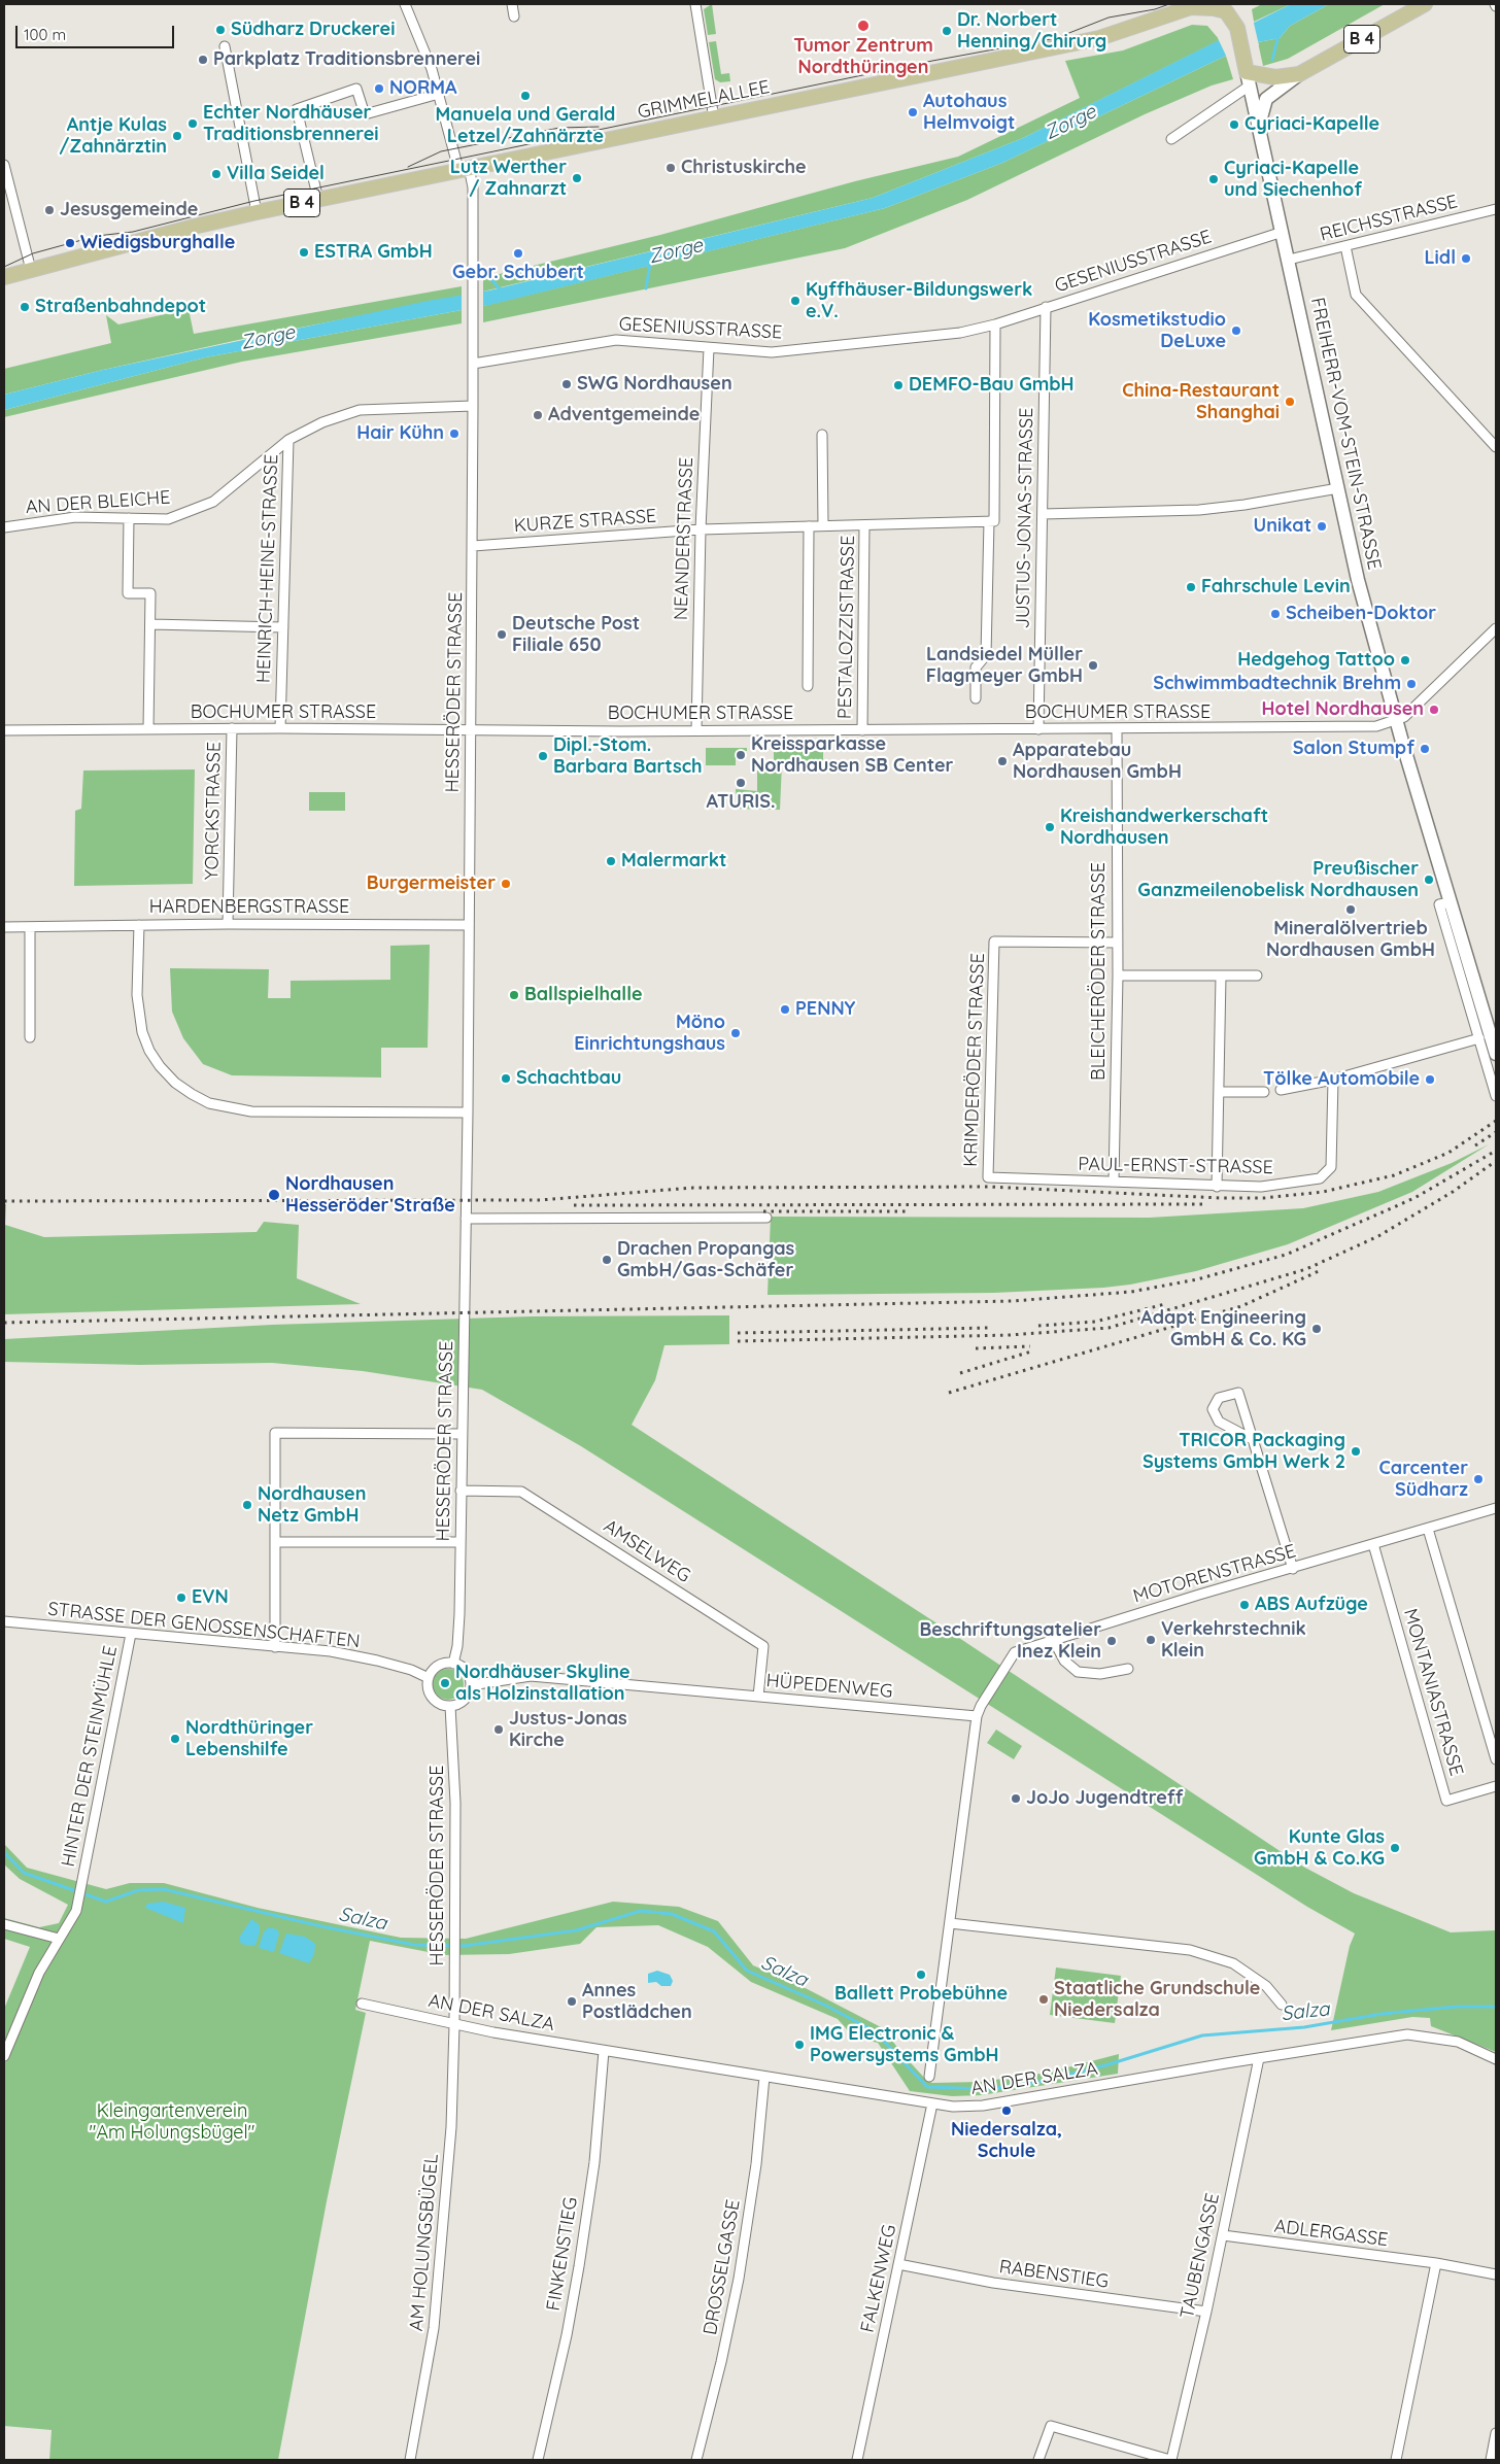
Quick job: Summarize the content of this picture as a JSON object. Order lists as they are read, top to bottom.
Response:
{
  "streets": {
    "main road": ["B 4", "GRIMMELALLEE", "FREIHERR-VOM-STEIN-STRASSE"],
    "street": [
      "REICHSSTRASSE",
      "GESENIUSSTRASSE",
      "AN DER BLEICHE",
      "JUSTUS-JONAS-STRASSE",
      "KURZE STRASSE",
      "NEANDERSTRASSE",
      "HEINRICH-HEINE-STRASSE",
      "PESTALOZZISTRASSE",
      "HESSERÖDER STRASSE",
      "BOCHUMER STRASSE",
      "YORCKSTRASSE",
      "HARDENBERGSTRASSE",
      "BLEICHERÖDER STRASSE",
      "KRIMDERÖDER STRASSE",
      "PAUL-ERNST-STRASSE",
      "AMSELWEG",
      "MOTORENSTRASSE",
      "STRASSE DER GENOSSENSCHAFTEN",
      "HÜPEDENWEG",
      "MONTANIASTRASSE",
      "HINTER DER STEINMÜHLE",
      "AN DER SALZA",
      "ADLERGASSE",
      "AM HOLUNGSBÜGEL",
      "FINKENSTIEG",
      "TAUBENGASSE",
      "DROSSELGASSE",
      "RABENSTIEG",
      "FALKENWEG"
    ]
  },
  "crossings": [
    ["B 4", "FREIHERR-VOM-STEIN-STRASSE"],
    ["GRIMMELALLEE", "FREIHERR-VOM-STEIN-STRASSE"],
    ["GRIMMELALLEE", "HESSERÖDER STRASSE"],
    ["REICHSSTRASSE", "FREIHERR-VOM-STEIN-STRASSE"],
    ["GESENIUSSTRASSE", "FREIHERR-VOM-STEIN-STRASSE"],
    ["GESENIUSSTRASSE", "JUSTUS-JONAS-STRASSE"],
    ["GESENIUSSTRASSE", "NEANDERSTRASSE"],
    ["GESENIUSSTRASSE", "HESSERÖDER STRASSE"],
    ["FREIHERR-VOM-STEIN-STRASSE", "BOCHUMER STRASSE"],
    ["AN DER BLEICHE", "HEINRICH-HEINE-STRASSE"],
    ["AN DER BLEICHE", "HESSERÖDER STRASSE"],
    ["JUSTUS-JONAS-STRASSE", "PESTALOZZISTRASSE"],
    ["JUSTUS-JONAS-STRASSE", "BOCHUMER STRASSE"],
    ["KURZE STRASSE", "NEANDERSTRASSE"],
    ["KURZE STRASSE", "PESTALOZZISTRASSE"],
    ["KURZE STRASSE", "HESSERÖDER STRASSE"],
    ["NEANDERSTRASSE", "PESTALOZZISTRASSE"],
    ["NEANDERSTRASSE", "BOCHUMER STRASSE"],
    ["HEINRICH-HEINE-STRASSE", "BOCHUMER STRASSE"],
    ["PESTALOZZISTRASSE", "BOCHUMER STRASSE"],
    ["HESSERÖDER STRASSE", "BOCHUMER STRASSE"],
    ["HESSERÖDER STRASSE", "HARDENBERGSTRASSE"],
    ["HESSERÖDER STRASSE", "AMSELWEG"],
    ["HESSERÖDER STRASSE", "STRASSE DER GENOSSENSCHAFTEN"],
    ["HESSERÖDER STRASSE", "HÜPEDENWEG"],
    ["HESSERÖDER STRASSE", "AN DER SALZA"],
    ["HESSERÖDER STRASSE", "AM HOLUNGSBÜGEL"],
    ["BOCHUMER STRASSE", "YORCKSTRASSE"],
    ["BOCHUMER STRASSE", "BLEICHERÖDER STRASSE"],
    ["YORCKSTRASSE", "HARDENBERGSTRASSE"],
    ["BLEICHERÖDER STRASSE", "KRIMDERÖDER STRASSE"],
    ["BLEICHERÖDER STRASSE", "PAUL-ERNST-STRASSE"],
    ["KRIMDERÖDER STRASSE", "PAUL-ERNST-STRASSE"],
    ["AMSELWEG", "HÜPEDENWEG"],
    ["MOTORENSTRASSE", "HÜPEDENWEG"],
    ["MOTORENSTRASSE", "MONTANIASTRASSE"],
    ["STRASSE DER GENOSSENSCHAFTEN", "HÜPEDENWEG"],
    ["STRASSE DER GENOSSENSCHAFTEN", "HINTER DER STEINMÜHLE"],
    ["AN DER SALZA", "AM HOLUNGSBÜGEL"],
    ["AN DER SALZA", "FINKENSTIEG"],
    ["AN DER SALZA", "TAUBENGASSE"],
    ["AN DER SALZA", "DROSSELGASSE"],
    ["AN DER SALZA", "FALKENWEG"],
    ["ADLERGASSE", "TAUBENGASSE"],
    ["TAUBENGASSE", "RABENSTIEG"],
    ["RABENSTIEG", "FALKENWEG"]
  ],
  "water": ["Zorge", "Salza"],
  "parks": ["Kleingartenverein \"Am Holungsbügel\""],
  "places": [
    "Tumor Zentrum Nordthüringen",
    "Südharz Druckerei",
    "Dr. Norbert Henning/Chirurg",
    "Parkplatz Traditionsbrennerei",
    "NORMA",
    "Manuela und Gerald Letzel/Zahnärzte",
    "Autohaus Helmvoigt",
    "Echter Nordhäuser Traditionsbrennerei",
    "Cyriaci-Kapelle",
    "Antje Kulas /Zahnärztin",
    "Christuskirche",
    "Villa Seidel",
    "Lutz Werther / Zahnarzt",
    "Cyriaci-Kapelle und Siechenhof",
    "Jesusgemeinde",
    "Wiedigsburghalle",
    "ESTRA GmbH",
    "Gebr. Schubert",
    "Lidl",
    "Kyffhäuser-Bildungswerk e.V.",
    "Straßenbahndepot",
    "Kosmetikstudio DeLuxe",
    "SWG Nordhausen",
    "DEMFO-Bau GmbH",
    "China-Restaurant Shanghai",
    "Adventgemeinde",
    "Hair Kühn",
    "Unikat",
    "Fahrschule Levin",
    "Scheiben-Doktor",
    "Deutsche Post Filiale 650",
    "Hedgehog Tattoo",
    "Landsiedel Müller Flagmeyer GmbH",
    "Schwimmbadtechnik Brehm",
    "Hotel Nordhausen",
    "Salon Stumpf",
    "Kreissparkasse Nordhausen SB Center",
    "Dipl.-Stom. Barbara Bartsch",
    "Apparatebau Nordhausen GmbH",
    "ATURIS.",
    "Kreishandwerkerschaft Nordhausen",
    "Malermarkt",
    "Preußischer Ganzmeilenobelisk Nordhausen",
    "Burgermeister",
    "Mineralölvertrieb Nordhausen GmbH",
    "Ballspielhalle",
    "PENNY",
    "Möno Einrichtungshaus",
    "Schachtbau",
    "Tölke Automobile",
    "Nordhausen Hesseröder Straße",
    "Drachen Propangas GmbH/Gas-Schäfer",
    "Adapt Engineering GmbH & Co. KG",
    "TRICOR Packaging Systems GmbH Werk 2",
    "Carcenter Südharz",
    "Nordhausen Netz GmbH",
    "EVN",
    "ABS Aufzüge",
    "Verkehrstechnik Klein",
    "Beschriftungsatelier Inez Klein",
    "Nordhäuser Skyline als Holzinstallation",
    "Justus-Jonas Kirche",
    "Nordthüringer Lebenshilfe",
    "JoJo Jugendtreff",
    "Kunte Glas GmbH & Co.KG",
    "Ballett Probebühne",
    "Staatliche Grundschule Niedersalza",
    "Annes Postlädchen",
    "IMG Electronic & Powersystems GmbH",
    "Niedersalza, Schule"
  ],
  "scale_bar": "100 m"
}
